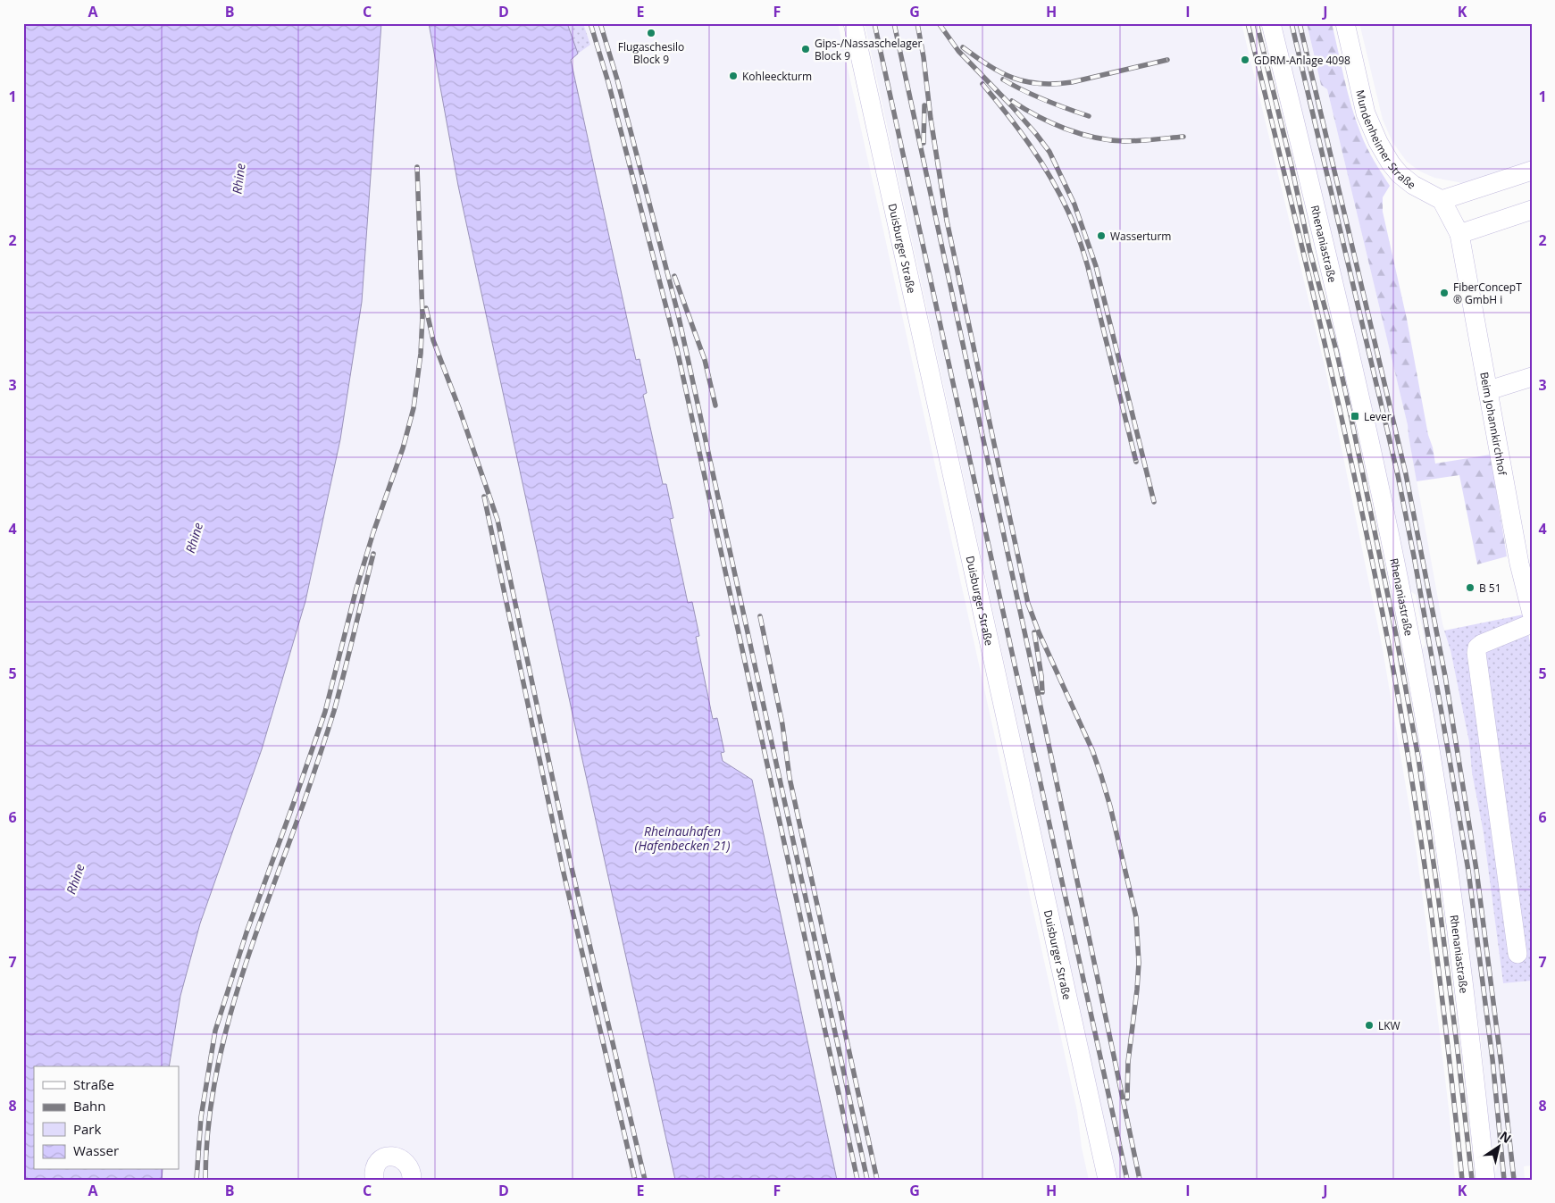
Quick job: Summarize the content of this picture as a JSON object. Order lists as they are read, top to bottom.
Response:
{
  "streets": {
    "street": [
      "Mundenheimer Straße",
      "Rhenaniastraße",
      "Duisburger Straße",
      "Beim Johannkirchhof"
    ]
  },
  "water": ["Rhine", "Rheinauhafen (Hafenbecken 21)"],
  "places": {
    "other": [
      "Flugaschesilo Block 9",
      "Gips-/Nassaschelager Block 9",
      "GDRM-Anlage 4098",
      "Kohleeckturm",
      "Wasserturm",
      "FiberConcepT ® GmbH i",
      "B 51",
      "LKW"
    ],
    "transit": ["Lever"]
  },
  "legend": [
    "Straße",
    "Bahn",
    "Park",
    "Wasser"
  ],
  "north": "top right",
  "grid": {
    "columns": [
      "A",
      "B",
      "C",
      "D",
      "E",
      "F",
      "G",
      "H",
      "I",
      "J",
      "K"
    ],
    "rows": [
      "1",
      "2",
      "3",
      "4",
      "5",
      "6",
      "7",
      "8"
    ]
  }
}
